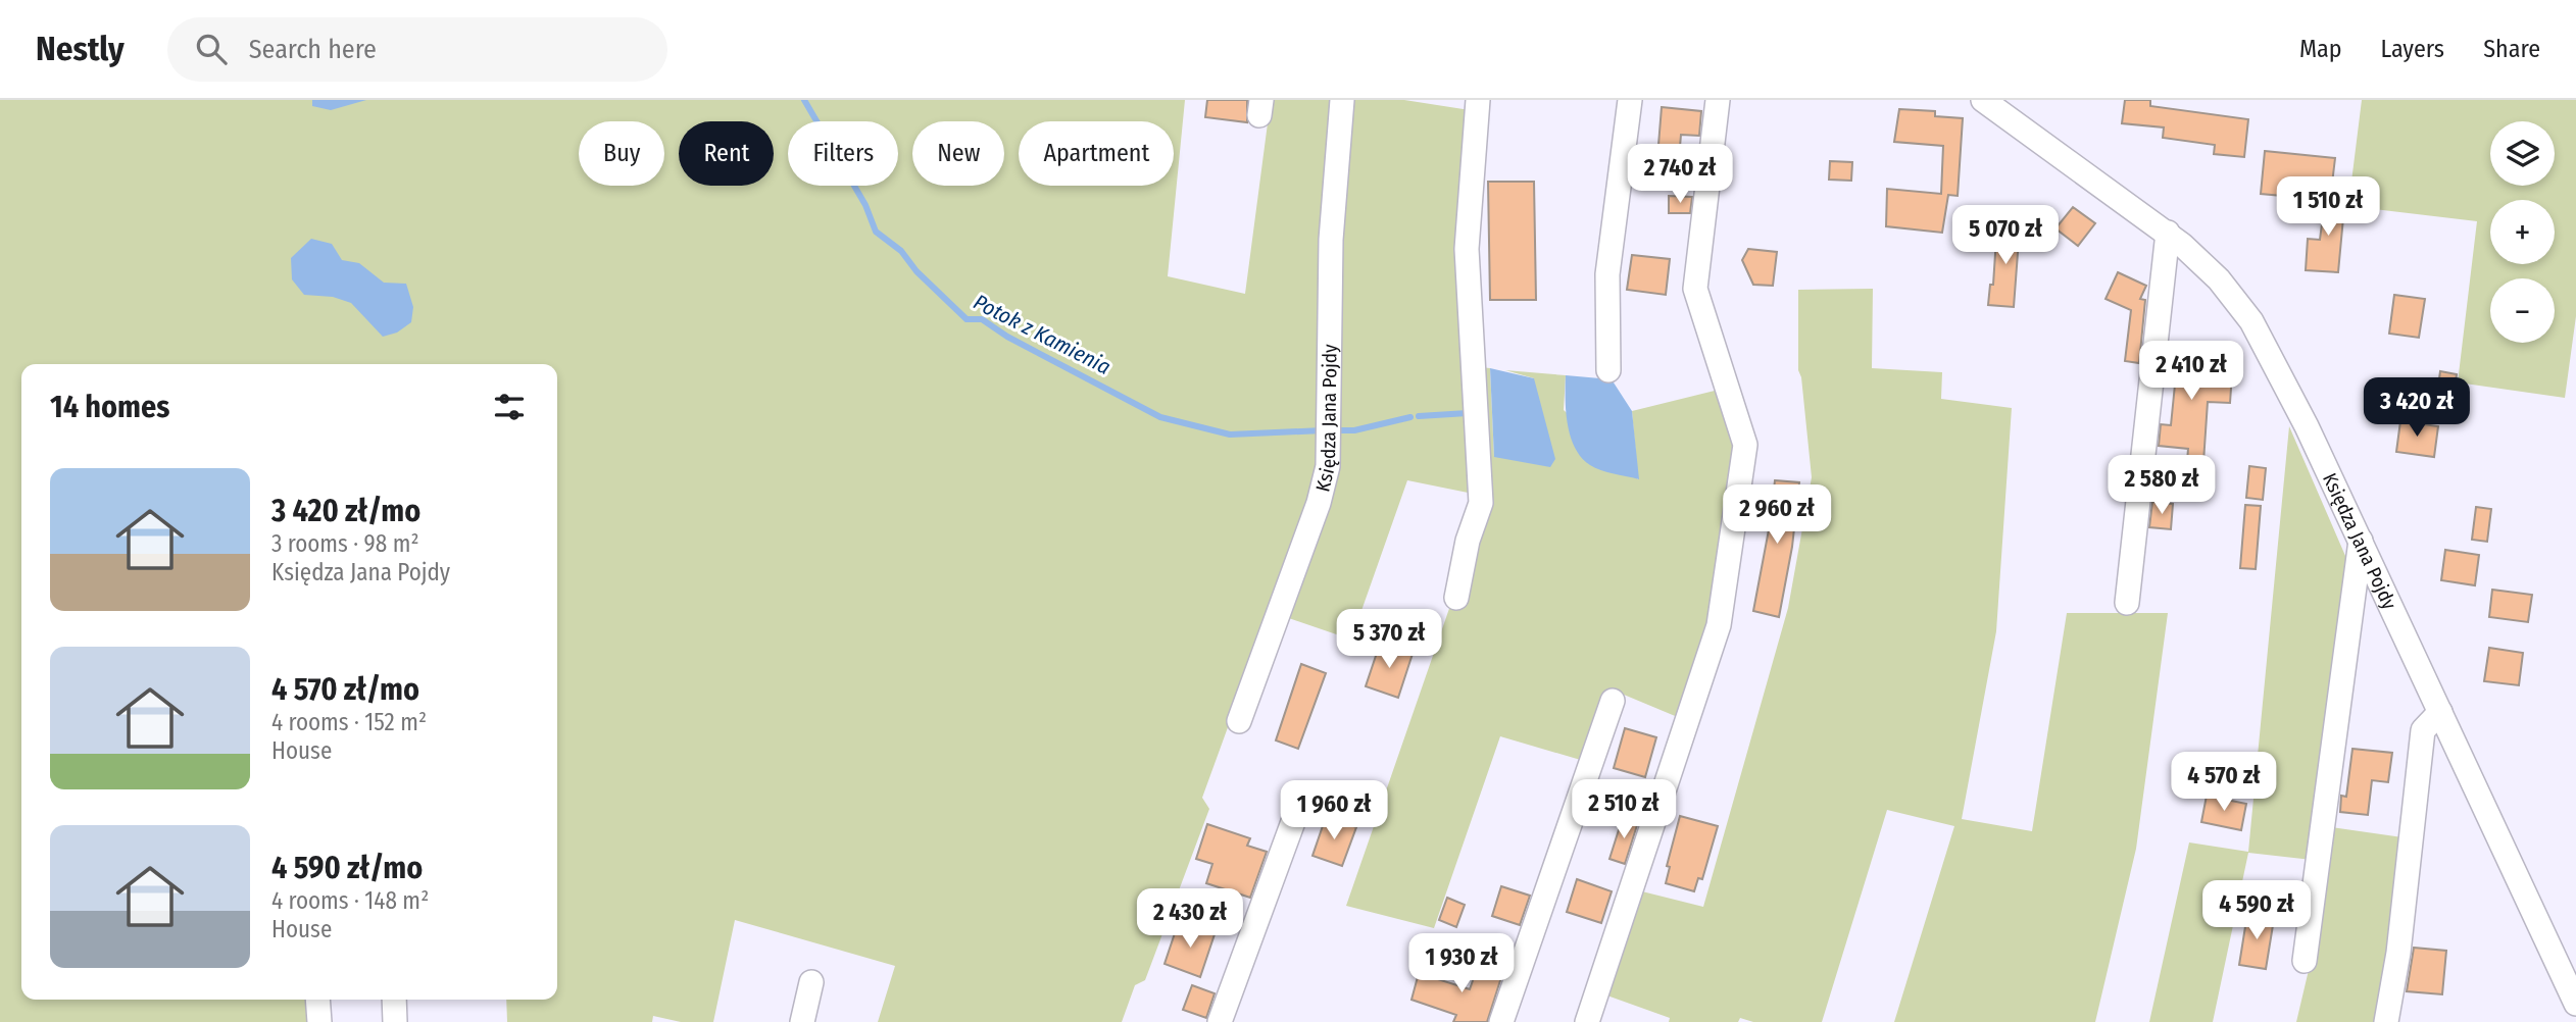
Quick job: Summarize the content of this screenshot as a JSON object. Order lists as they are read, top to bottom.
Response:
{
  "streets": {
    "street": ["Księdza Jana Pojdy"]
  },
  "water": ["Potok z Kamienia"],
  "page": {
    "header": "Nestly",
    "search": "Search here",
    "nav": ["Map", "Layers", "Share"],
    "map_buttons": ["+", "−"],
    "chip": [
      "Buy",
      "Rent",
      "Filters",
      "New",
      "Apartment"
    ],
    "price": [
      "2 740 zł",
      "1 510 zł",
      "5 070 zł",
      "2 410 zł",
      "3 420 zł",
      "2 580 zł",
      "2 960 zł",
      "5 370 zł",
      "4 570 zł",
      "2 510 zł",
      "1 960 zł",
      "4 590 zł",
      "2 430 zł",
      "1 930 zł"
    ],
    "heading": "14 homes",
    "list": [
      {
        "name": "3 420 zł/mo",
        "note": "3 rooms · 98 m² · Księdza Jana Pojdy"
      },
      {
        "name": "4 570 zł/mo",
        "note": "4 rooms · 152 m² · House"
      },
      {
        "name": "4 590 zł/mo",
        "note": "4 rooms · 148 m² · House"
      }
    ]
  }
}
